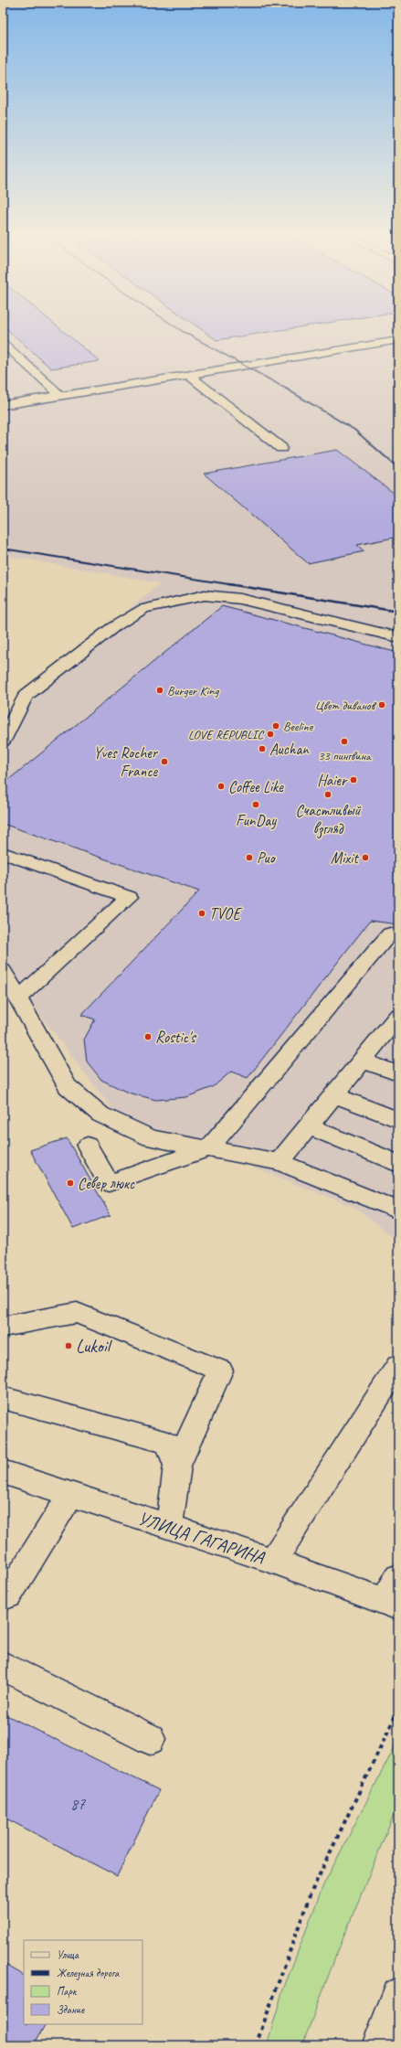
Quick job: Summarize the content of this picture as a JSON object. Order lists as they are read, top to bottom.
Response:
{
  "streets": {
    "street": ["УЛИЦА ГАГАРИНА"]
  },
  "places": [
    "Burger King",
    "Цвет диванов",
    "Beeline",
    "LOVE REPUBLIC",
    "33 пингвина",
    "Auchan",
    "Yves Rocher France",
    "Haier",
    "Coffee Like",
    "Счастливый взгляд",
    "FunDay",
    "Рио",
    "Mixit",
    "TVOE",
    "Rostic's",
    "Север люкс",
    "Lukoil"
  ],
  "house_numbers": ["87"],
  "legend": [
    "Улица",
    "Железная дорога",
    "Парк",
    "Здание"
  ]
}
